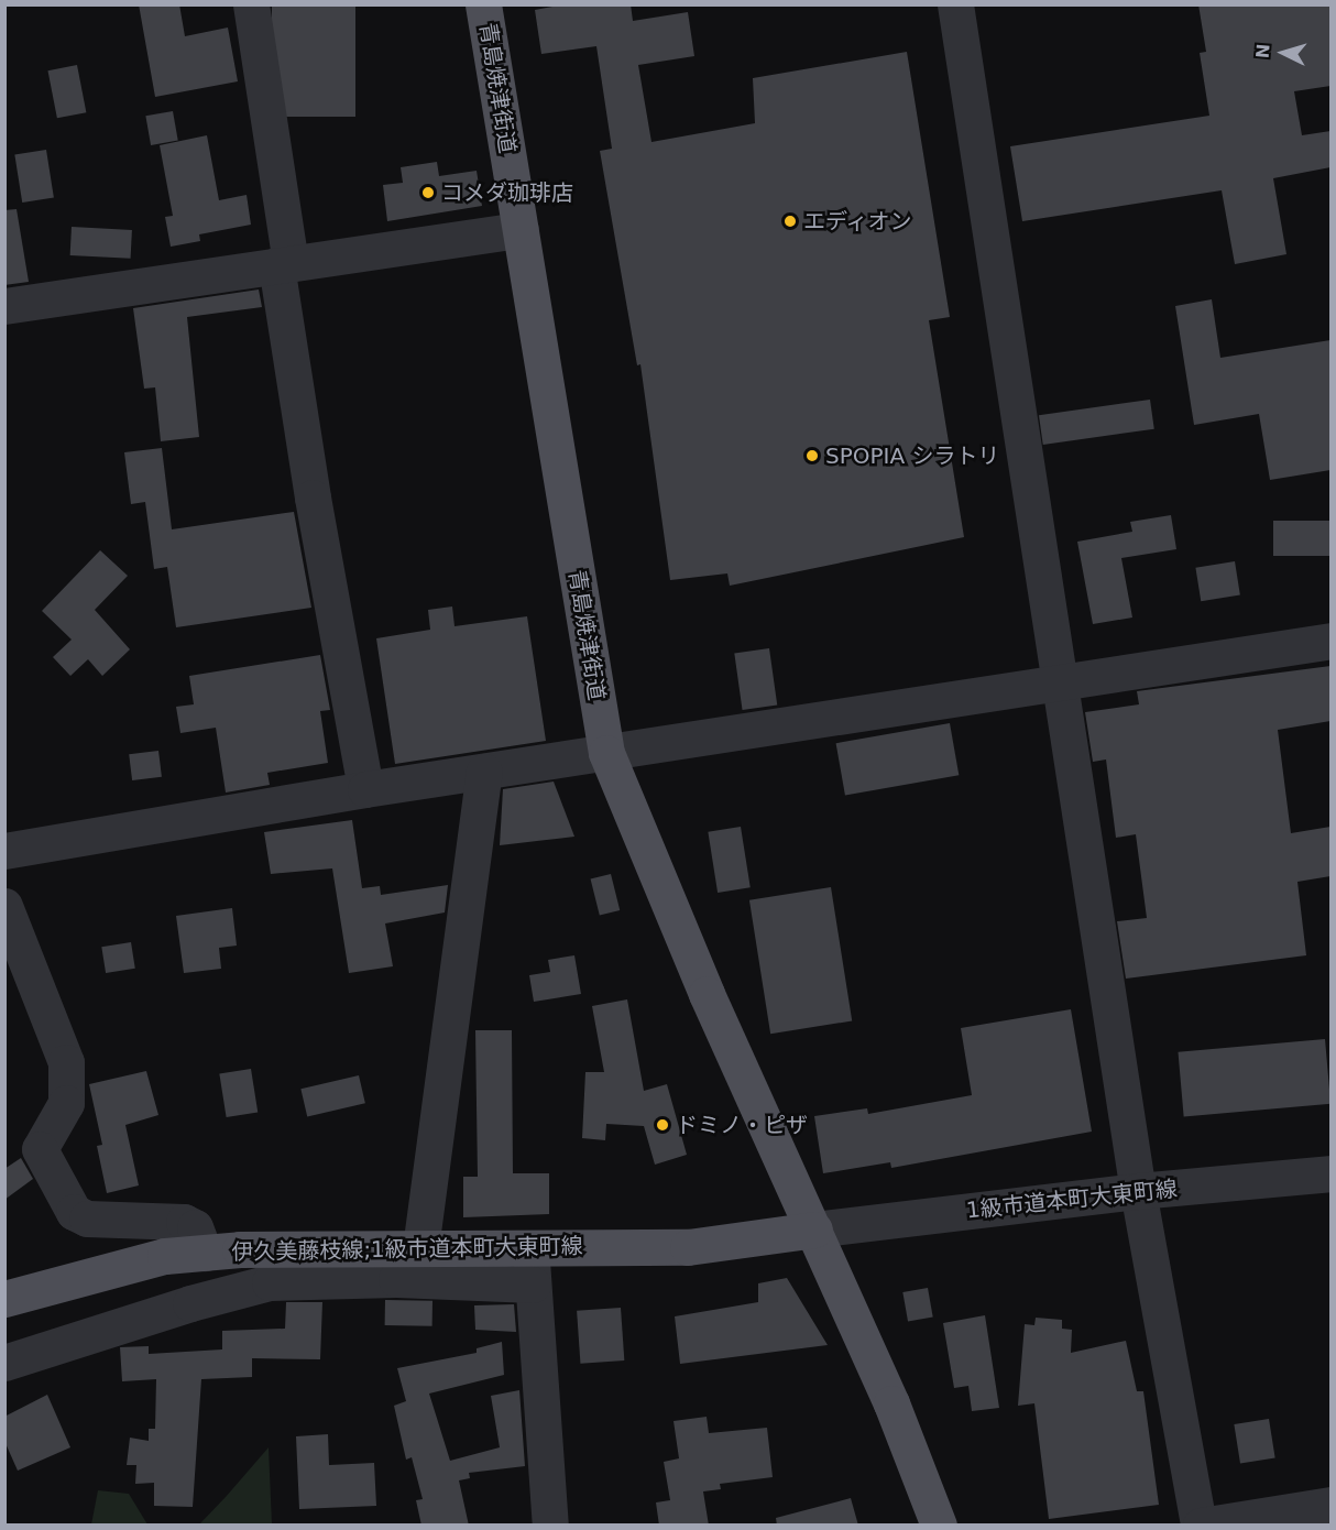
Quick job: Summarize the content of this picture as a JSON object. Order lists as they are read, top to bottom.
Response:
{
  "streets": {
    "main road": ["青島焼津街道", "伊久美藤枝線;1級市道本町大東町線"],
    "street": ["1級市道本町大東町線"]
  },
  "crossings": [
    ["青島焼津街道", "1級市道本町大東町線"],
    ["青島焼津街道", "伊久美藤枝線;1級市道本町大東町線"],
    ["1級市道本町大東町線", "伊久美藤枝線;1級市道本町大東町線"]
  ],
  "places": [
    "コメダ珈琲店",
    "エディオン",
    "SPOPIA シラトリ",
    "ドミノ・ピザ"
  ],
  "north": "left"
}
